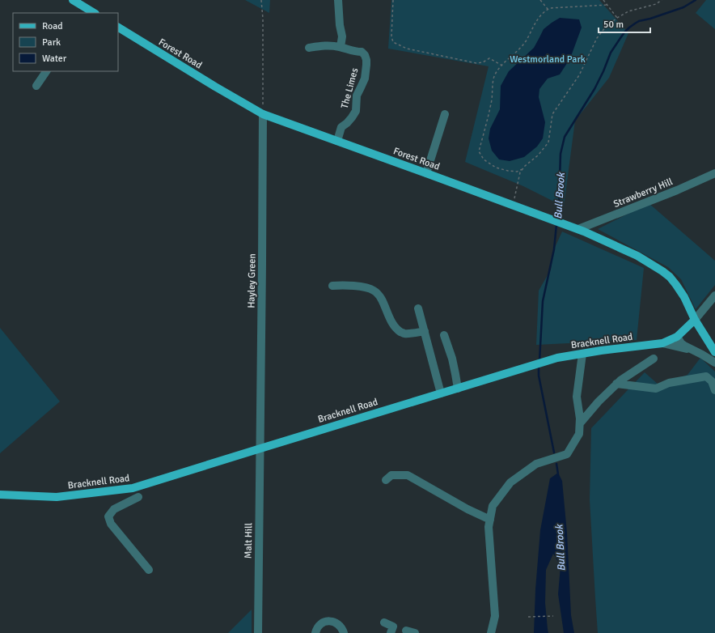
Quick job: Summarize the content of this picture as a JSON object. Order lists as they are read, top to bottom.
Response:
{
  "streets": {
    "main road": ["Forest Road", "Bracknell Road"],
    "street": [
      "The Limes",
      "Strawberry Hill",
      "Hayley Green",
      "Malt Hill"
    ]
  },
  "crossings": [
    ["Forest Road", "The Limes"],
    ["Forest Road", "Strawberry Hill"],
    ["Forest Road", "Hayley Green"],
    ["Forest Road", "Bracknell Road"],
    ["Hayley Green", "Bracknell Road"],
    ["Hayley Green", "Malt Hill"],
    ["Bracknell Road", "Malt Hill"]
  ],
  "water": ["Bull Brook"],
  "parks": ["Westmorland Park"],
  "legend": ["Road", "Park", "Water"],
  "scale_bar": "50 m"
}
